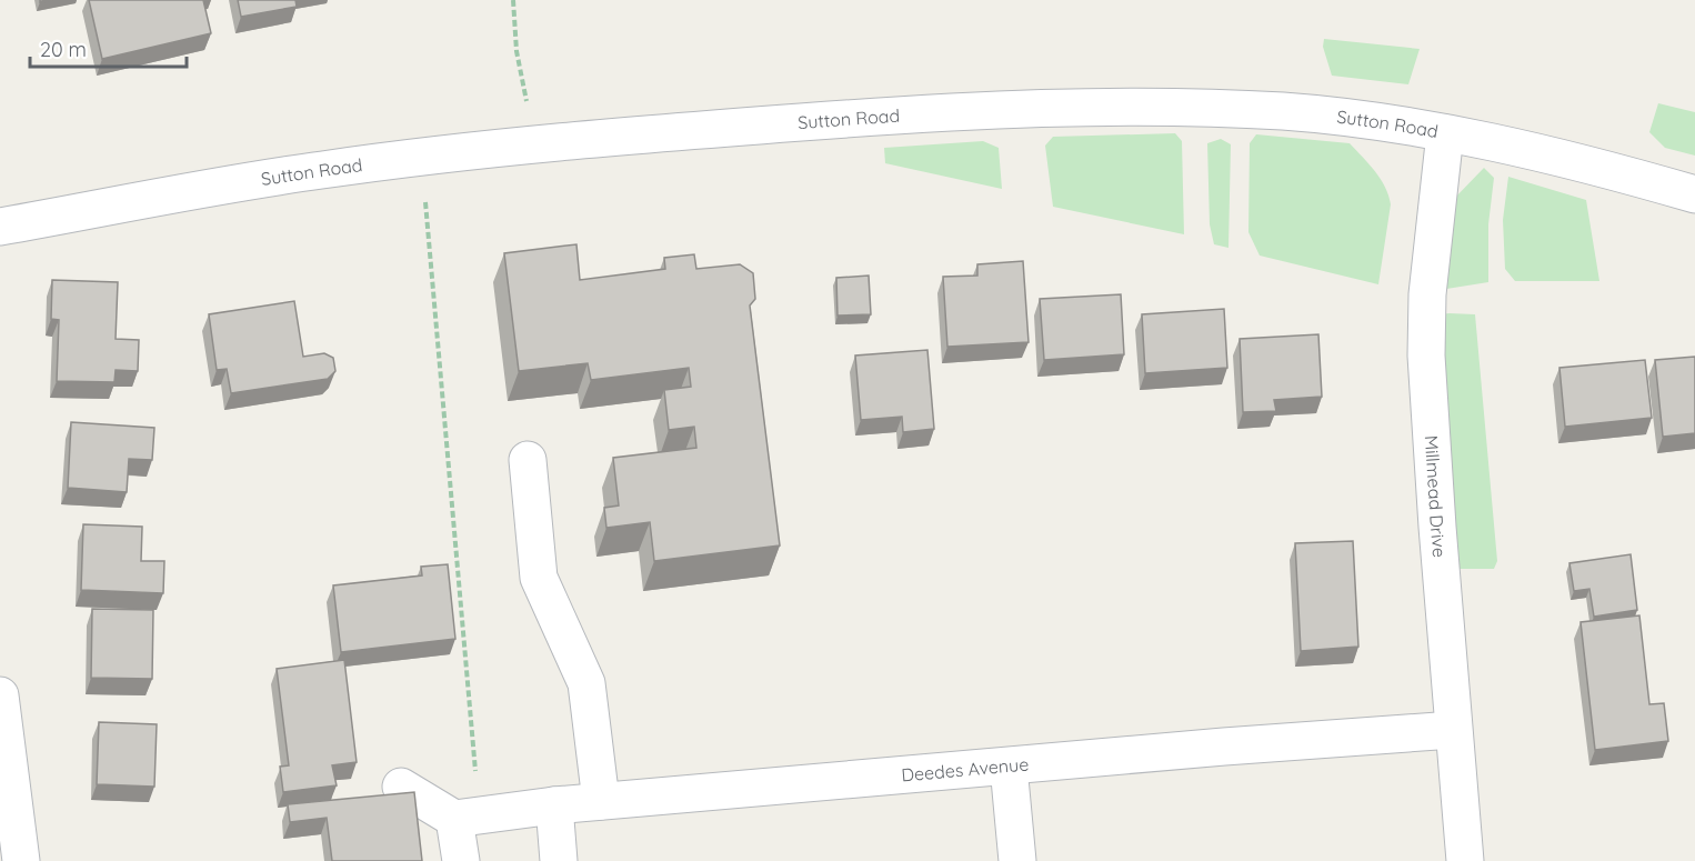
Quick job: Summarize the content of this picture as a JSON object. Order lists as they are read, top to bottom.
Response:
{
  "streets": {
    "street": ["Sutton Road", "Millmead Drive", "Deedes Avenue"]
  },
  "crossings": [
    ["Sutton Road", "Millmead Drive"],
    ["Millmead Drive", "Deedes Avenue"]
  ],
  "scale_bar": "20 m"
}
